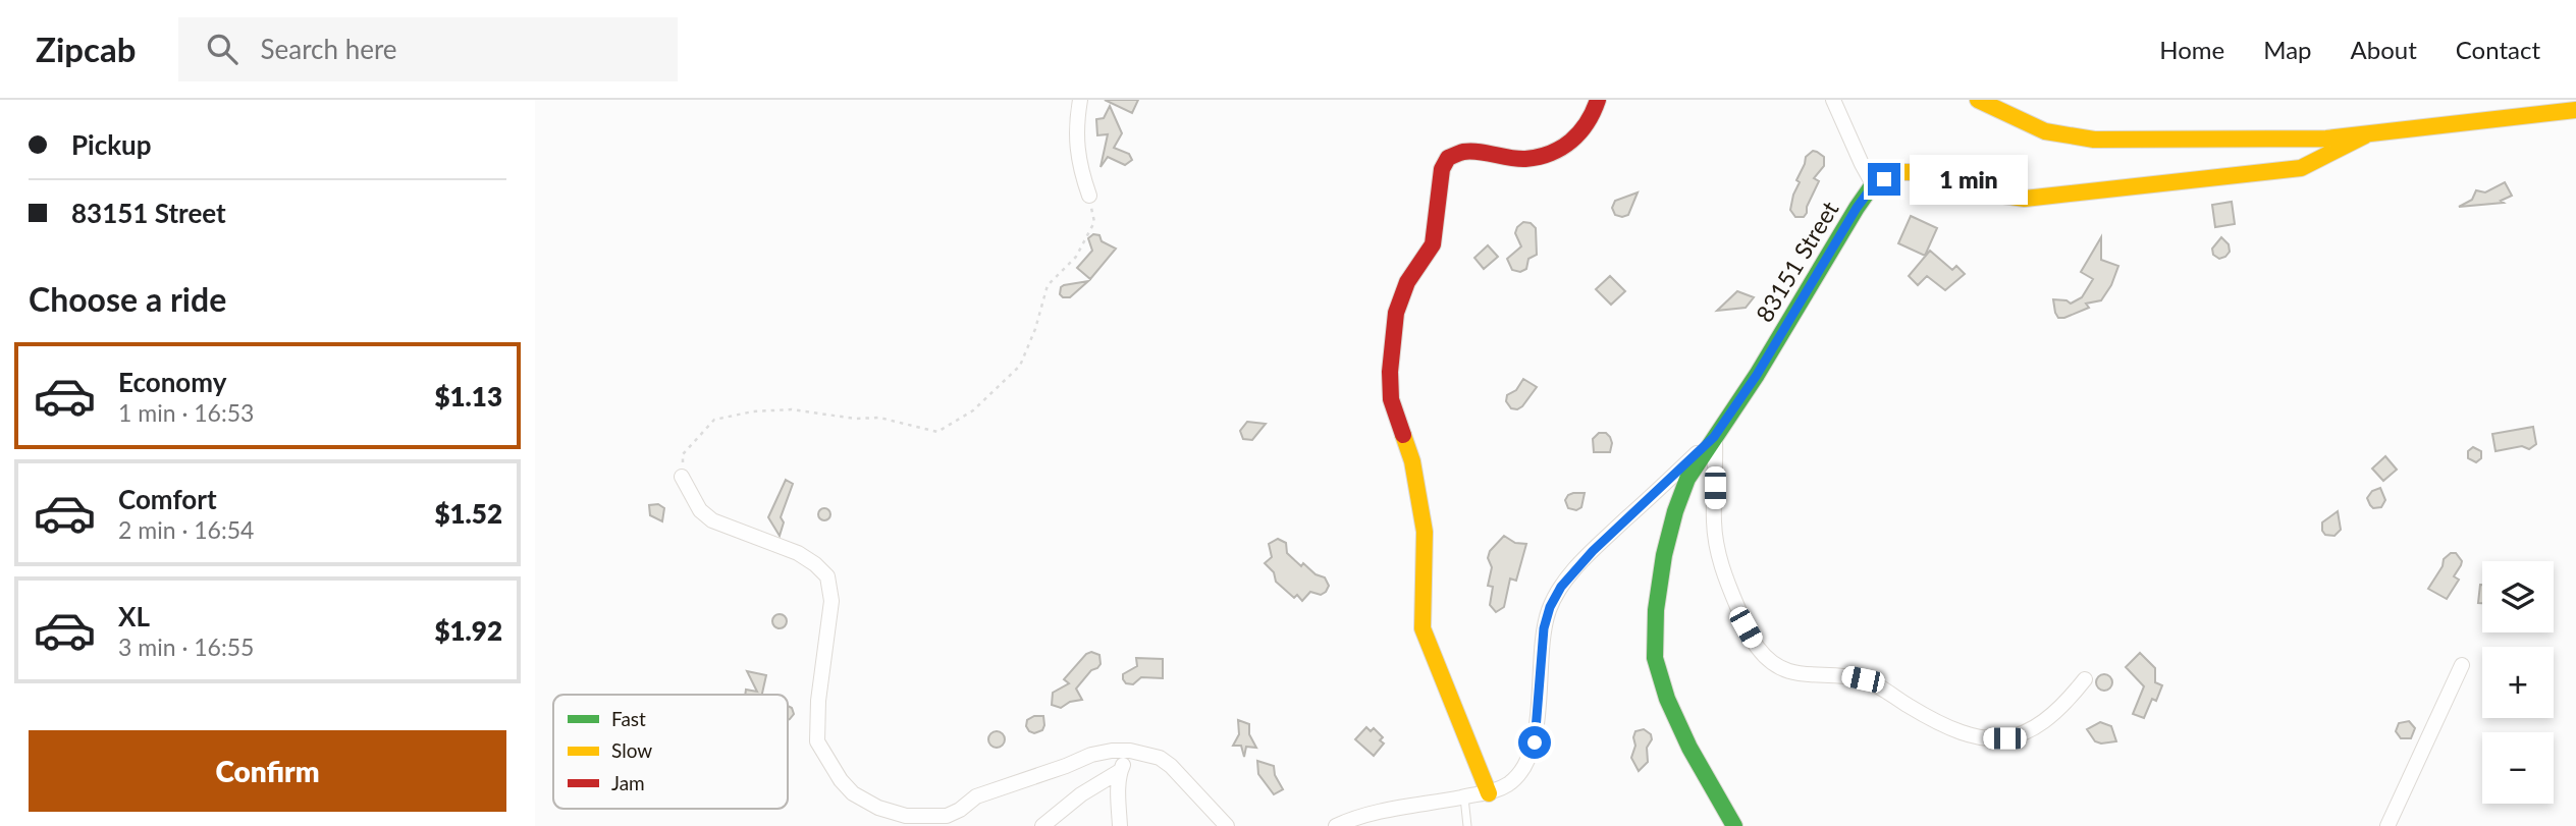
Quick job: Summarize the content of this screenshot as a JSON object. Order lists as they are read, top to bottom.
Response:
{
  "streets": {
    "street": ["83151 Street"]
  },
  "legend": ["Fast", "Slow", "Jam"],
  "page": {
    "header": "Zipcab",
    "search": "Search here",
    "nav": [
      "Home",
      "Map",
      "About",
      "Contact"
    ],
    "banner": ["Pickup", "83151 Street"],
    "bubble": "1 min",
    "heading": "Choose a ride",
    "list": [
      {
        "name": "Economy",
        "note": "1 min · 16:53",
        "value": "$1.13"
      },
      {
        "name": "Comfort",
        "note": "2 min · 16:54",
        "value": "$1.52"
      },
      {
        "name": "XL",
        "note": "3 min · 16:55",
        "value": "$1.92"
      }
    ],
    "map_buttons": ["+", "−"],
    "buttons": "Confirm"
  }
}
